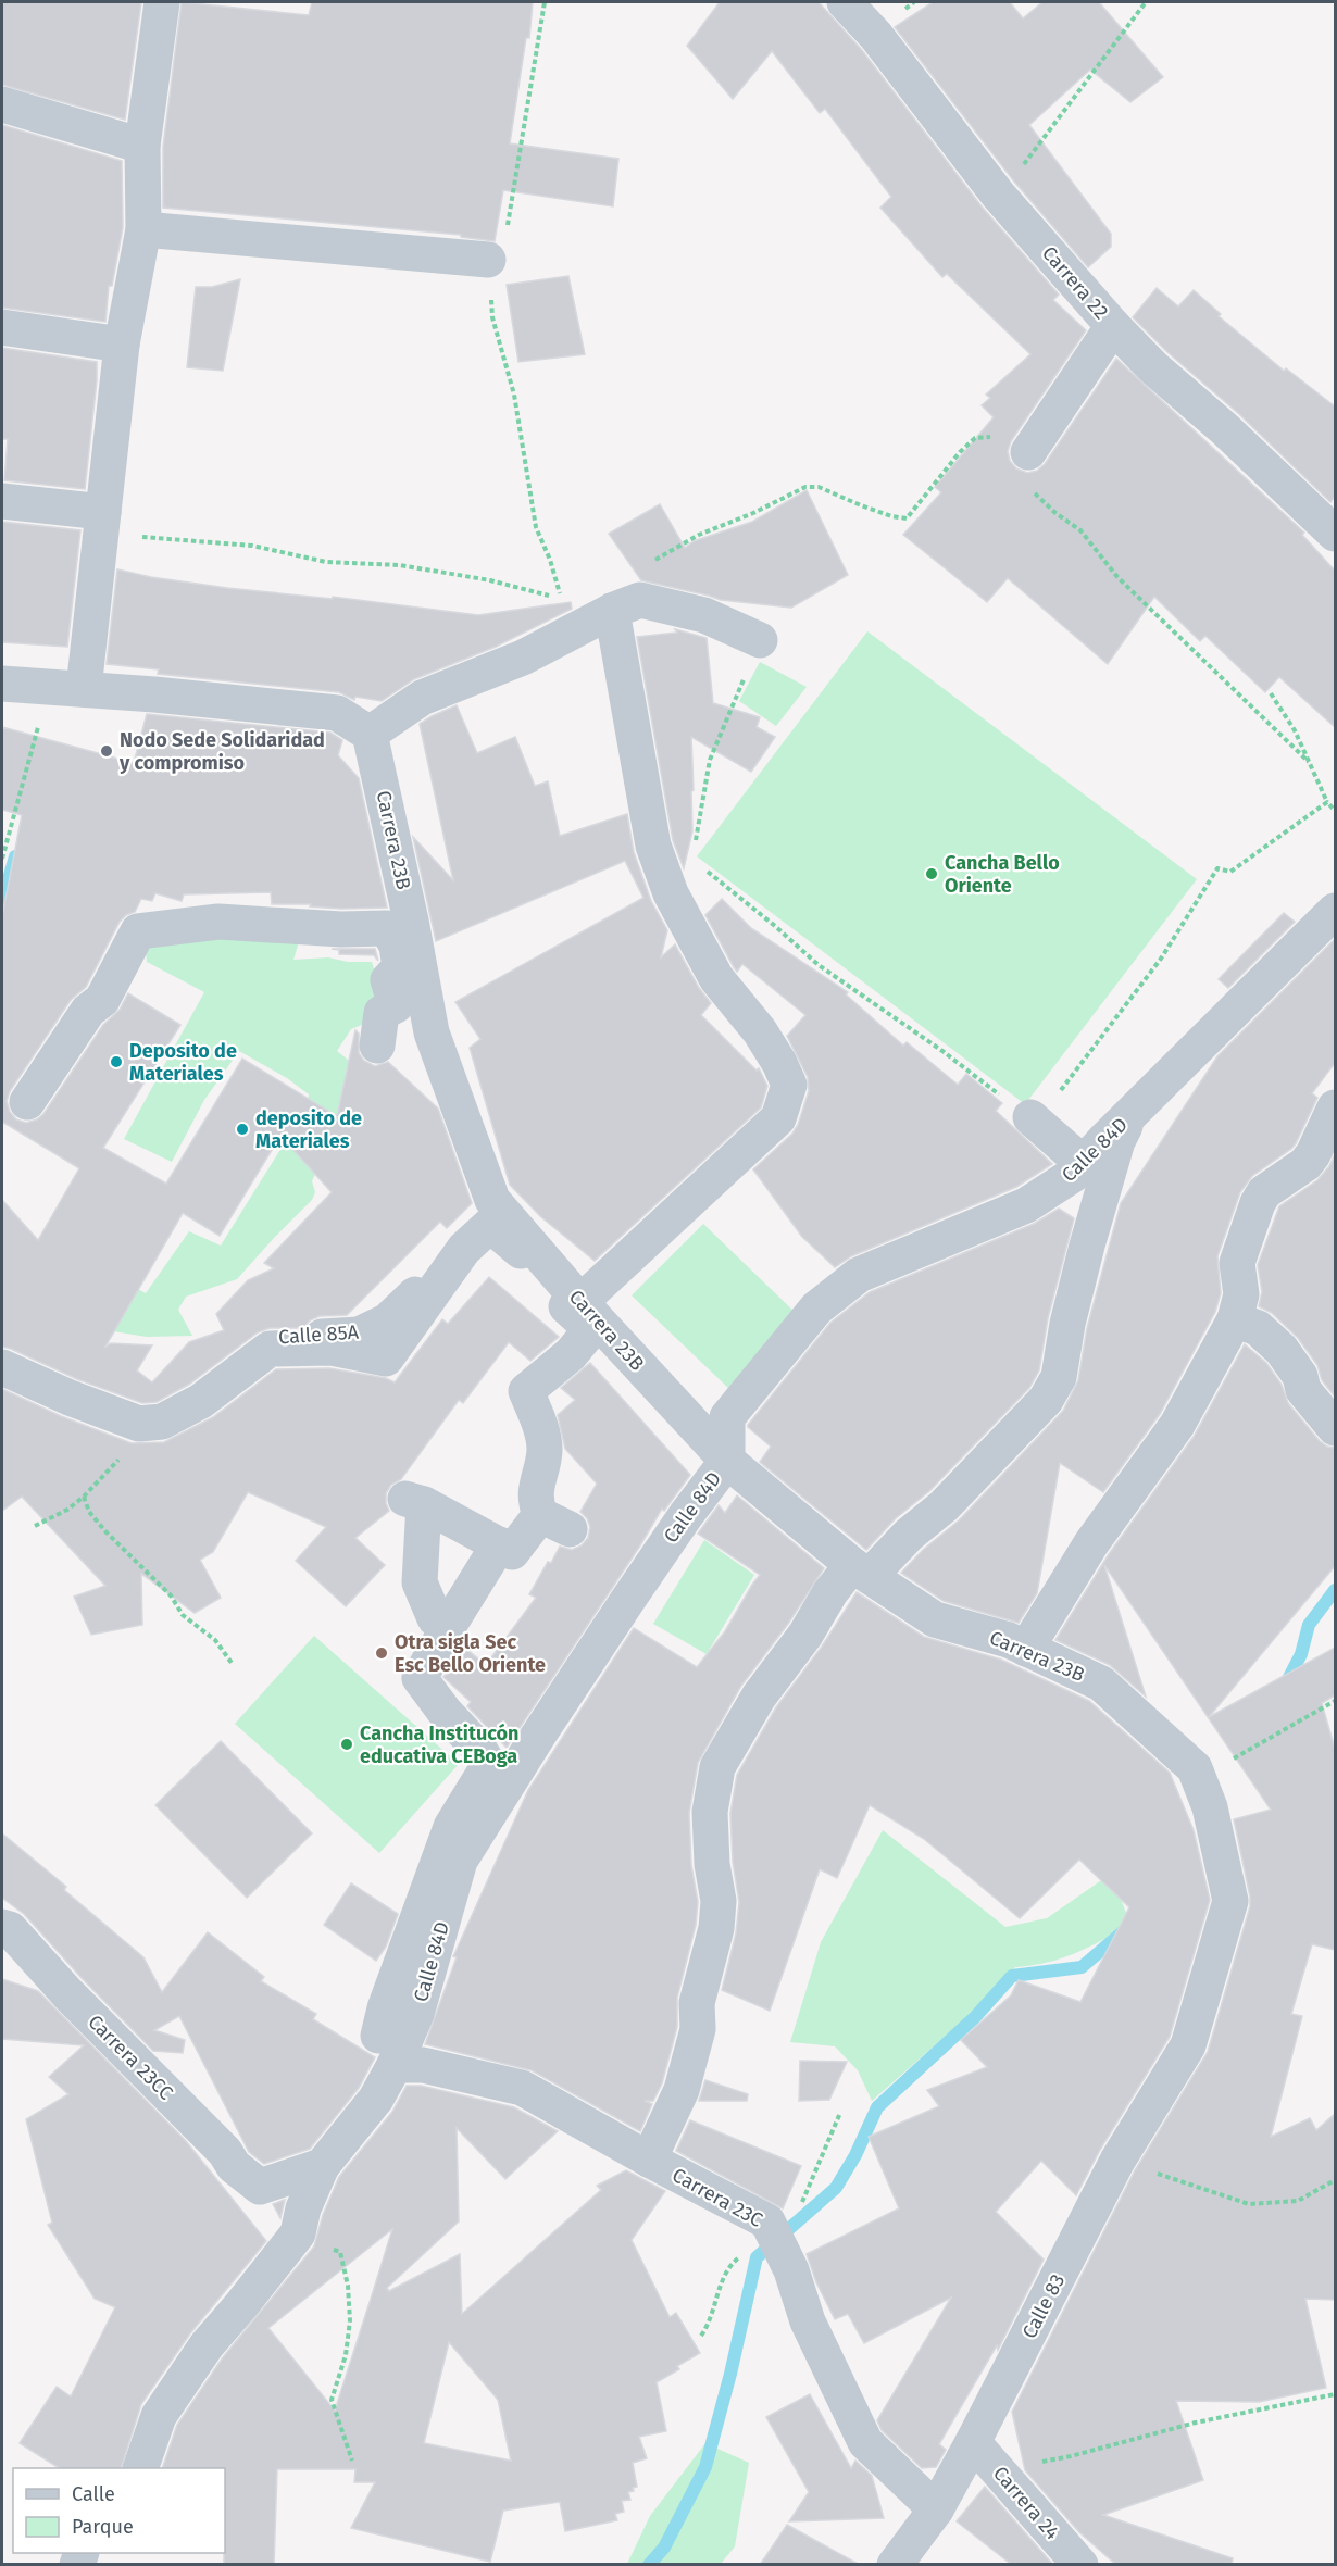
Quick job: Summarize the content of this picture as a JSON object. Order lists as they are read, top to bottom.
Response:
{
  "streets": {
    "street": [
      "Carrera 22",
      "Carrera 23B",
      "Calle 84D",
      "Calle 85A",
      "Carrera 23CC",
      "Carrera 23C",
      "Calle 83",
      "Carrera 24"
    ]
  },
  "crossings": [
    ["Carrera 23B", "Calle 84D"],
    ["Carrera 23B", "Calle 85A"],
    ["Carrera 23B", "Calle 83"],
    ["Calle 84D", "Carrera 23CC"],
    ["Calle 84D", "Carrera 23C"],
    ["Carrera 23C", "Calle 83"],
    ["Calle 83", "Carrera 24"]
  ],
  "places": [
    "Nodo Sede Solidaridad y compromiso",
    "Cancha Bello Oriente",
    "Deposito de Materiales",
    "deposito de Materiales",
    "Otra sigla Sec Esc Bello Oriente",
    "Cancha Institucón educativa CEBoga"
  ],
  "legend": ["Calle", "Parque"]
}
